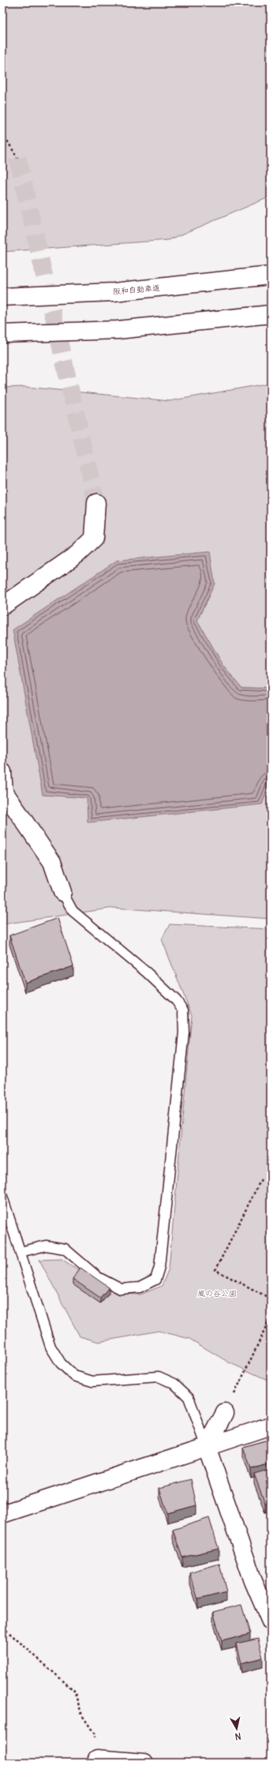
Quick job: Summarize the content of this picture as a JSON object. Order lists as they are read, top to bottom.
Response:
{
  "streets": {
    "main road": ["阪和自動車道"]
  },
  "parks": ["風の谷公園"],
  "north": "bottom"
}
